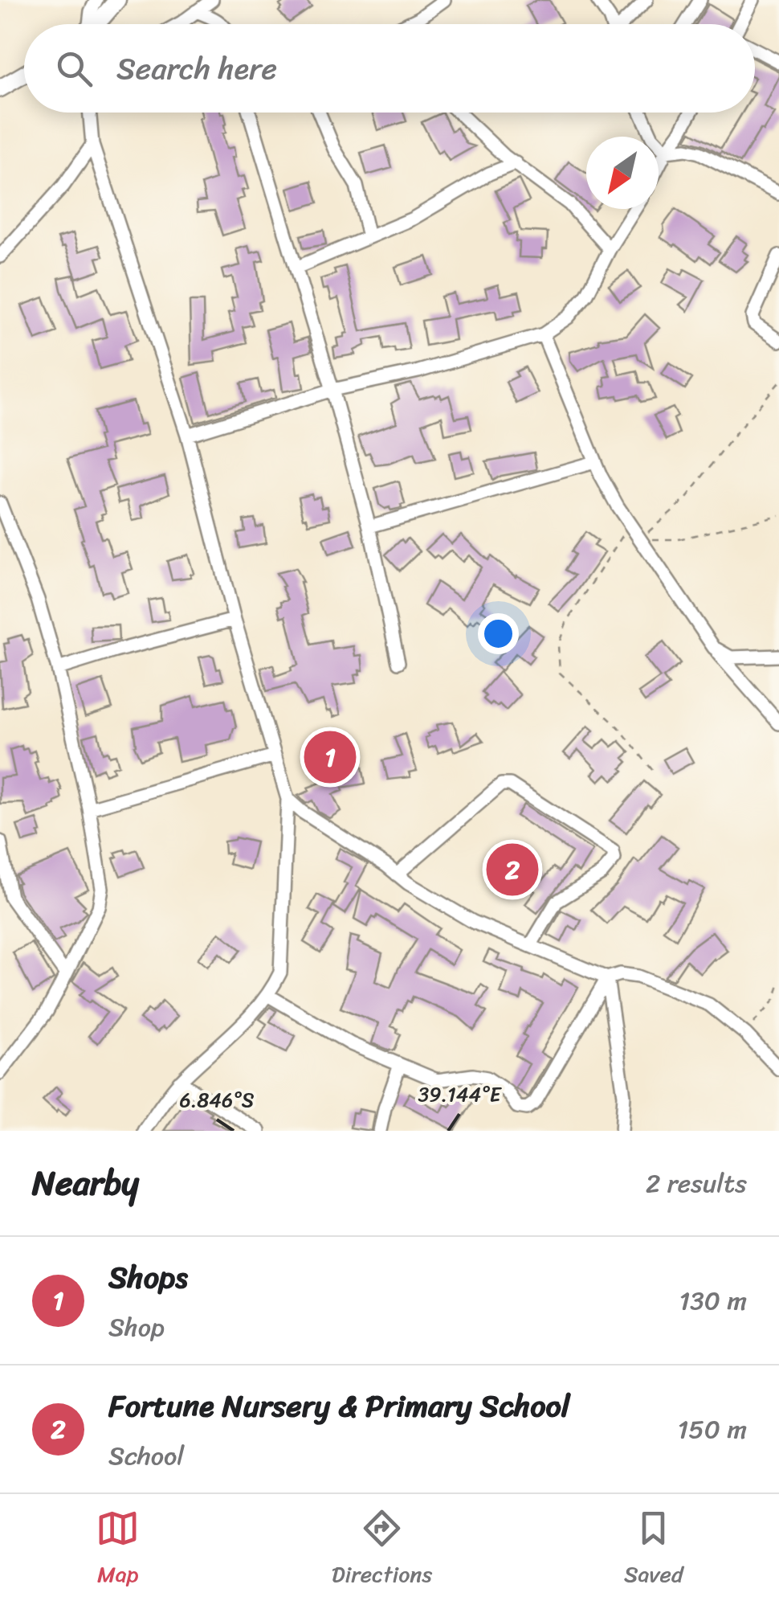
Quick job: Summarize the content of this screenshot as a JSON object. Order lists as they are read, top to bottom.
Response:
{
  "north": "bottom left",
  "page": {
    "search": "Search here",
    "pins": ["1", "2"],
    "heading": ["Nearby", "2 results"],
    "list": [
      {
        "mark": "1",
        "name": "Shops",
        "note": "Shop",
        "value": "130 m"
      },
      {
        "mark": "2",
        "name": "Fortune Nursery & Primary School",
        "note": "School",
        "value": "150 m"
      }
    ],
    "nav": ["Map", "Directions", "Saved"]
  },
  "coordinates": ["39.144°E", "6.846°S"]
}
